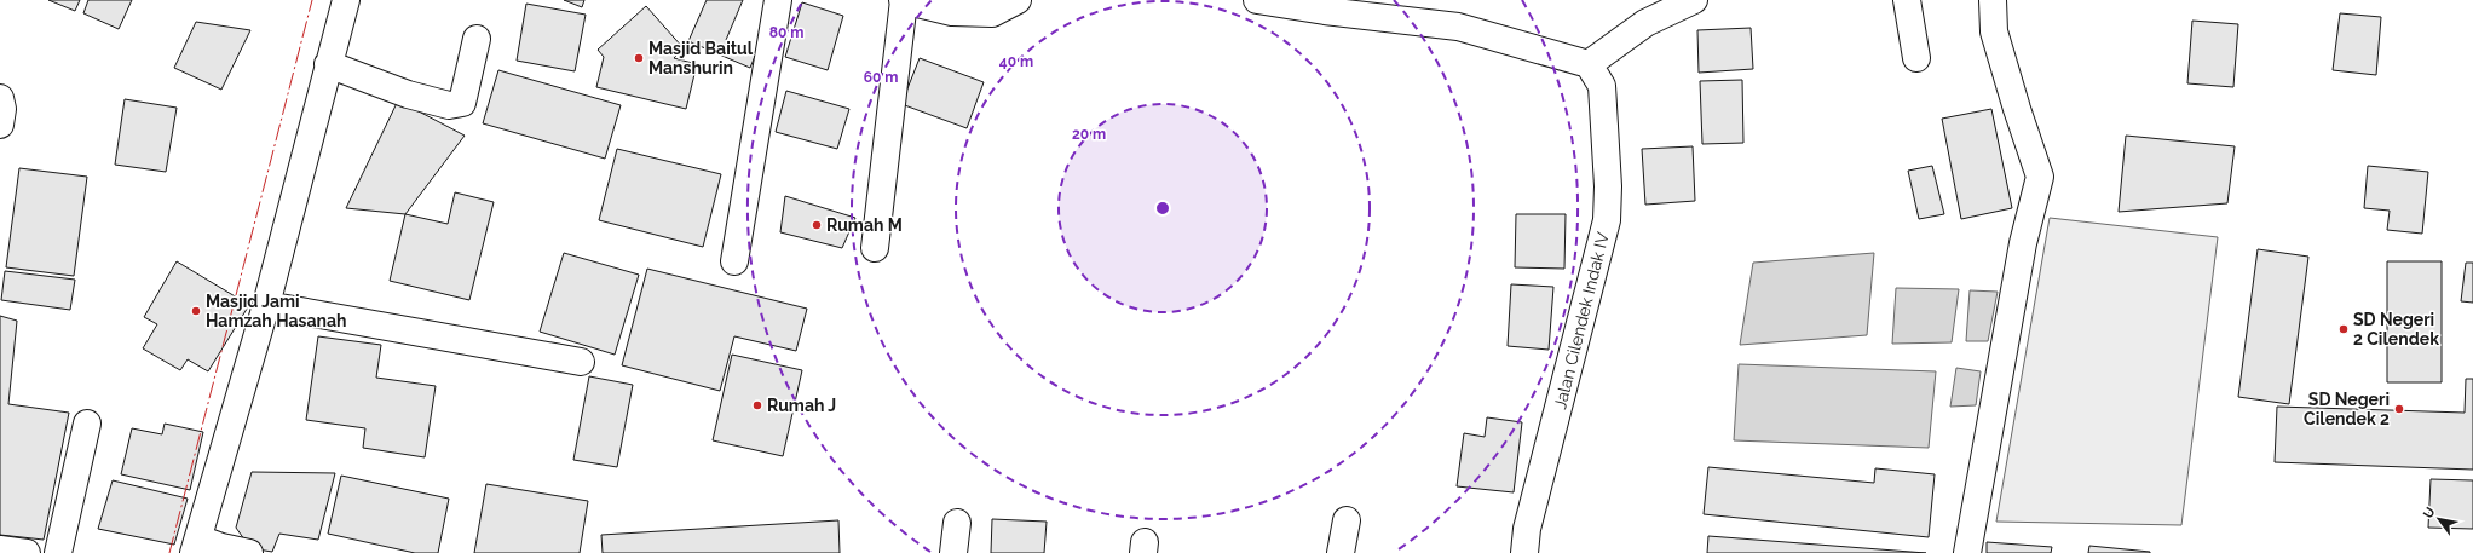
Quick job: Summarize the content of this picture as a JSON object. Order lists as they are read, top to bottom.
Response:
{
  "streets": {
    "street": ["Jalan Cilendek Indak IV"]
  },
  "places": [
    "Masjid Baitul Manshurin",
    "Rumah M",
    "Masjid Jami Hamzah Hasanah",
    "SD Negeri 2 Cilendek",
    "Rumah J",
    "SD Negeri Cilendek 2"
  ],
  "north": "top left",
  "rings": [
    "80 m",
    "40 m",
    "60 m",
    "20 m"
  ]
}
